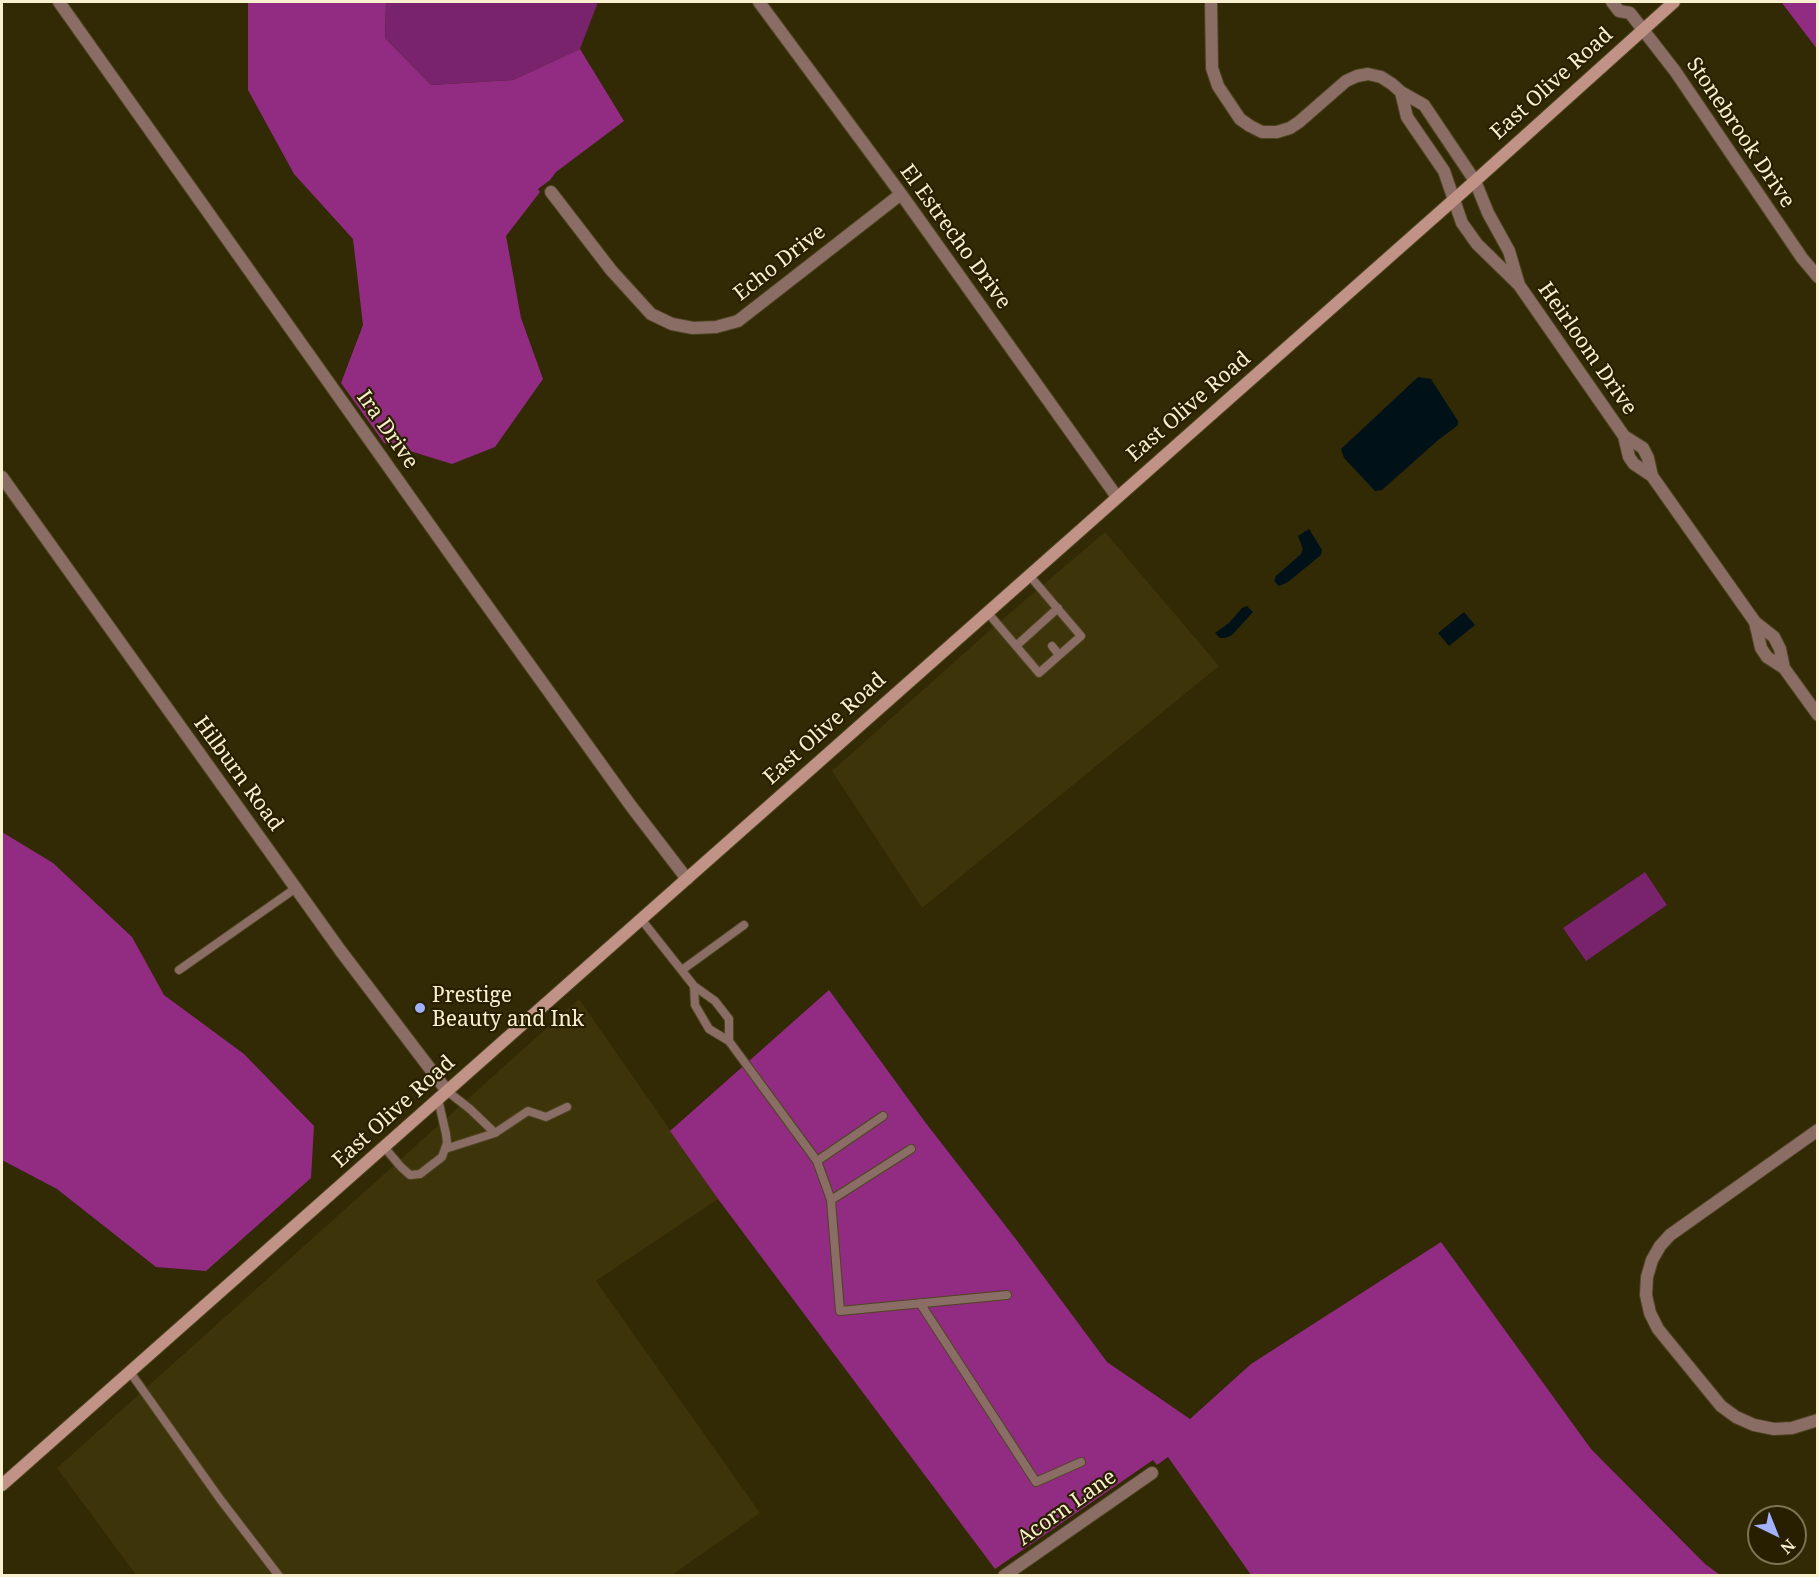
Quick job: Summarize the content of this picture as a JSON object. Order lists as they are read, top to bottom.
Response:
{
  "streets": {
    "street": [
      "East Olive Road",
      "Stonebrook Drive",
      "El Estrecho Drive",
      "Echo Drive",
      "Heirloom Drive",
      "Ira Drive",
      "Hilburn Road",
      "Acorn Lane"
    ]
  },
  "crossings": [
    ["East Olive Road", "Stonebrook Drive"],
    ["East Olive Road", "El Estrecho Drive"],
    ["East Olive Road", "Heirloom Drive"],
    ["East Olive Road", "Ira Drive"],
    ["East Olive Road", "Hilburn Road"],
    ["El Estrecho Drive", "Echo Drive"]
  ],
  "places": ["Prestige Beauty and Ink"],
  "north": "bottom right"
}
